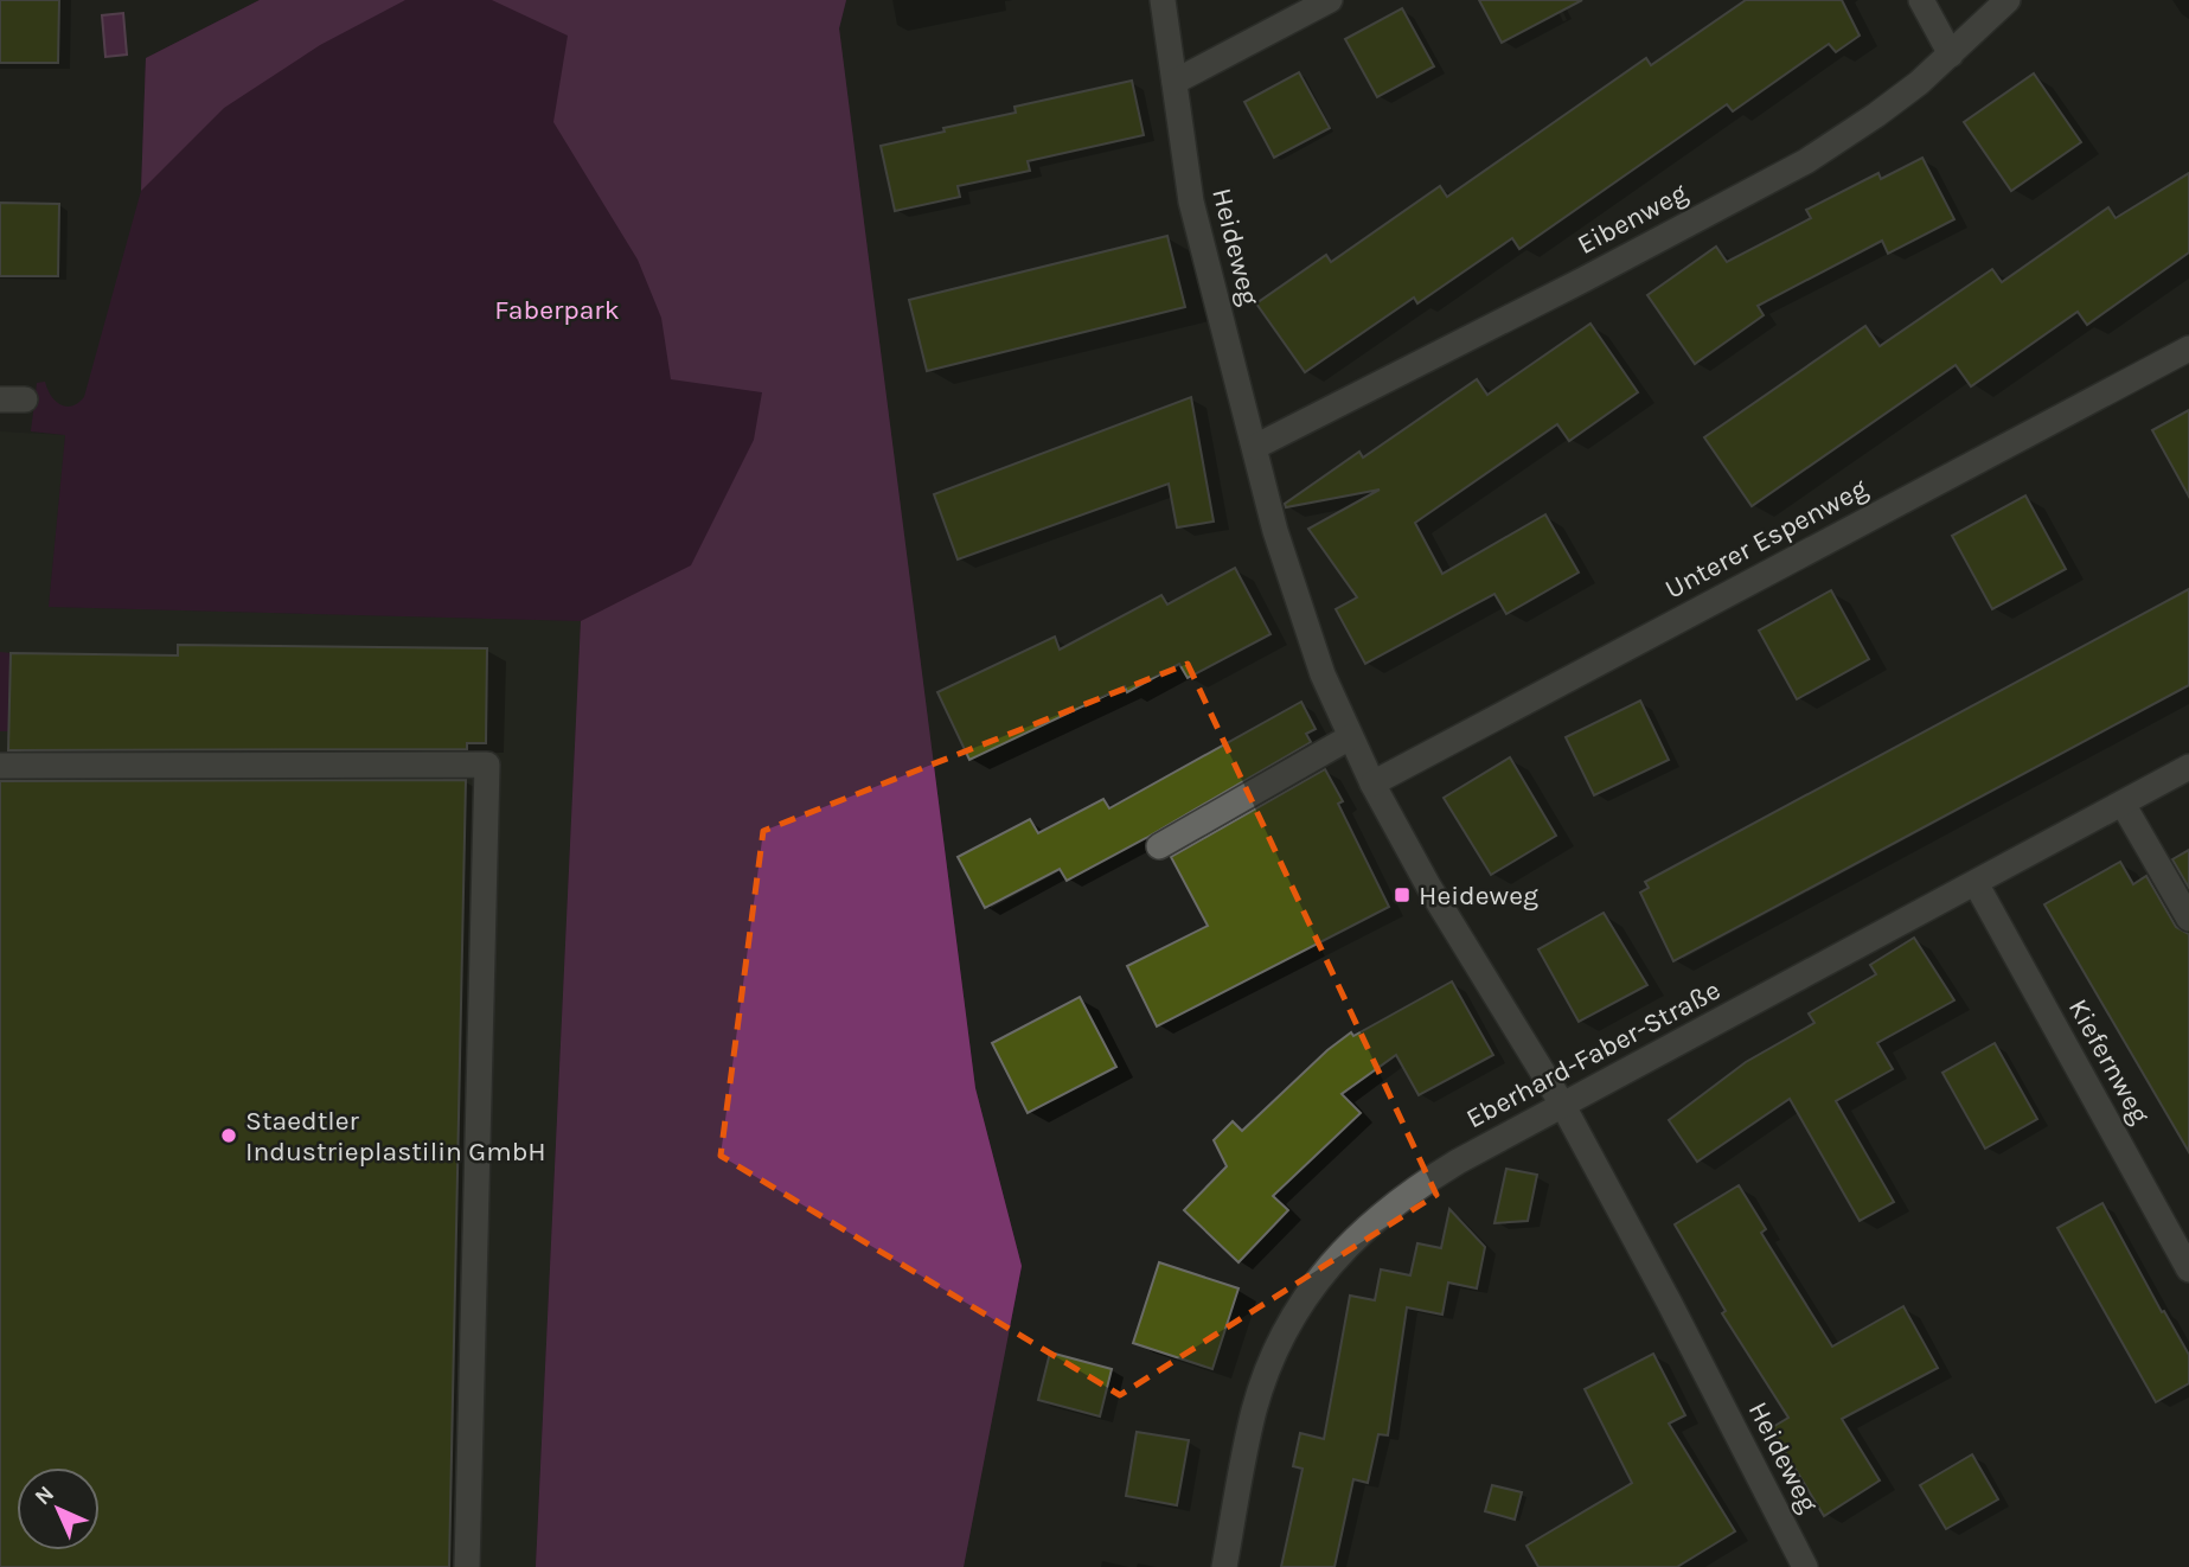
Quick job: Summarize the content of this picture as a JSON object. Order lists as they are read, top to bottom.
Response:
{
  "streets": {
    "street": [
      "Eibenweg",
      "Heideweg",
      "Unterer Espenweg",
      "Eberhard-Faber-Straße",
      "Kiefernweg"
    ]
  },
  "crossings": [
    ["Eibenweg", "Heideweg"],
    ["Heideweg", "Unterer Espenweg"],
    ["Heideweg", "Eberhard-Faber-Straße"],
    ["Eberhard-Faber-Straße", "Kiefernweg"]
  ],
  "parks": ["Faberpark"],
  "places": {
    "transit": ["Heideweg"],
    "other": ["Staedtler Industrieplastilin GmbH"]
  },
  "north": "top left"
}
